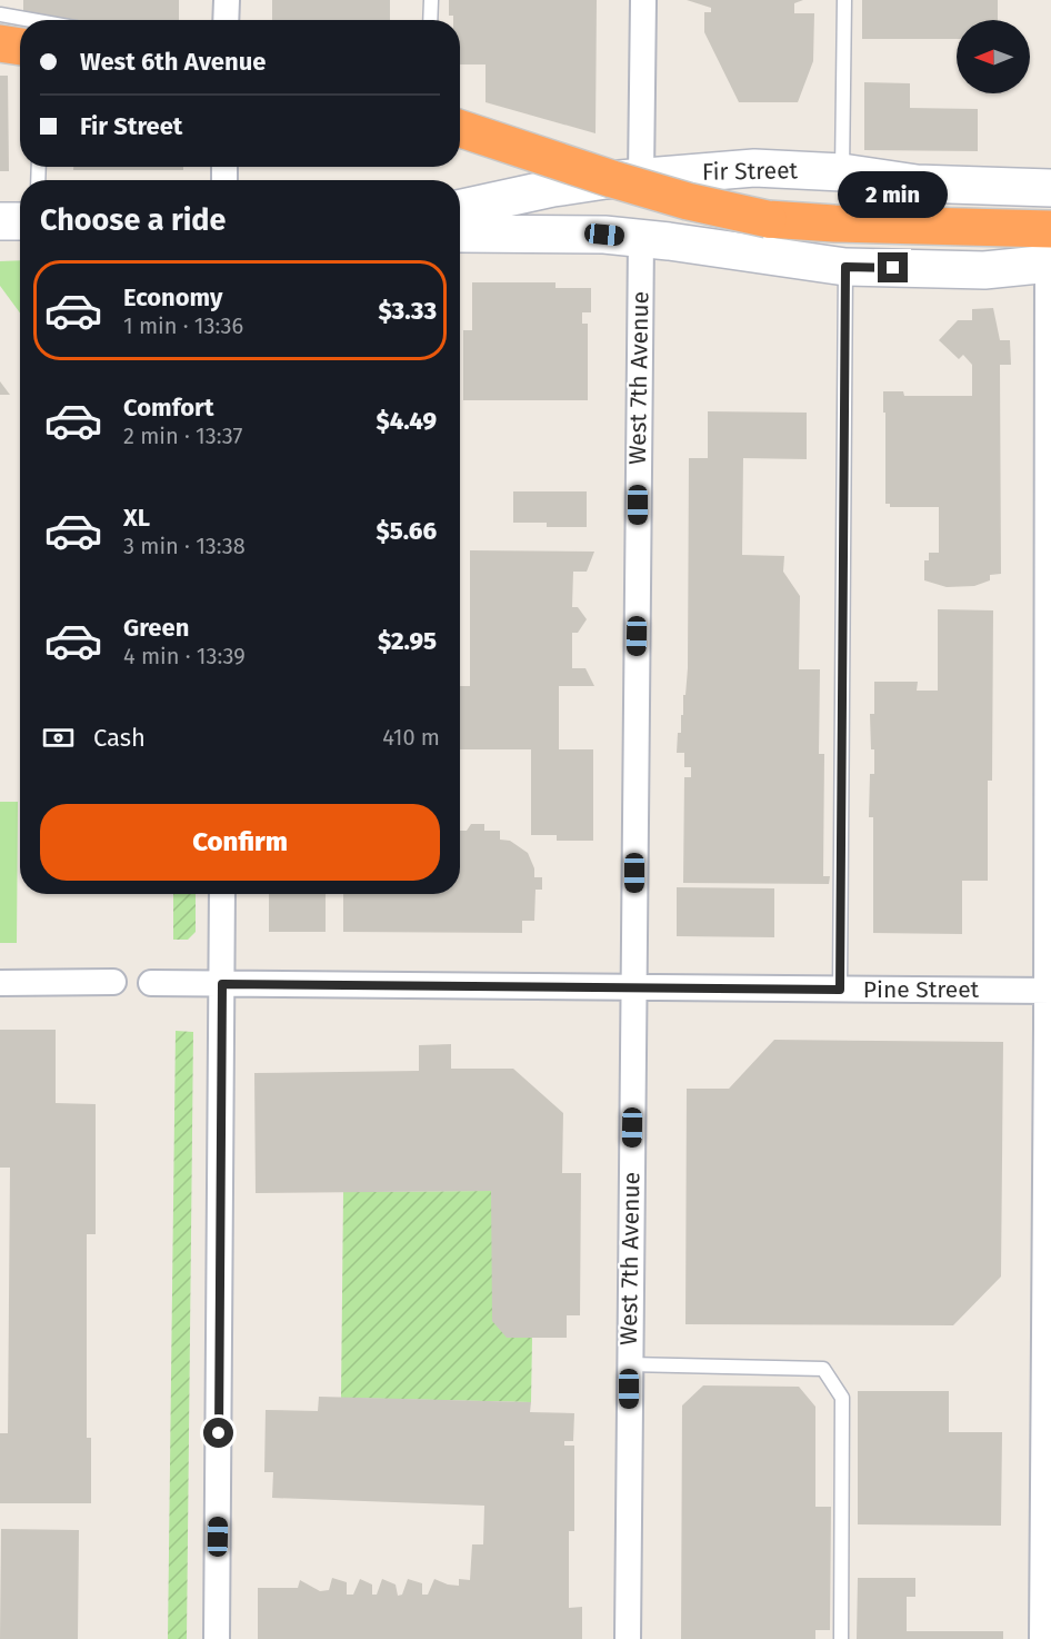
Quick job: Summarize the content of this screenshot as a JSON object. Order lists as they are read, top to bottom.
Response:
{
  "streets": {
    "street": ["Fir Street", "West 7th Avenue", "Pine Street"]
  },
  "crossings": [
    ["West 7th Avenue", "Pine Street"]
  ],
  "north": "left",
  "page": {
    "banner": ["West 6th Avenue", "Fir Street"],
    "bubble": "2 min",
    "heading": "Choose a ride",
    "list": [
      {
        "name": "Economy",
        "note": "1 min · 13:36",
        "value": "$3.33"
      },
      {
        "name": "Comfort",
        "note": "2 min · 13:37",
        "value": "$4.49"
      },
      {
        "name": "XL",
        "note": "3 min · 13:38",
        "value": "$5.66"
      },
      {
        "name": "Green",
        "note": "4 min · 13:39",
        "value": "$2.95"
      }
    ],
    "pay": ["Cash", "410 m"],
    "buttons": "Confirm"
  }
}
